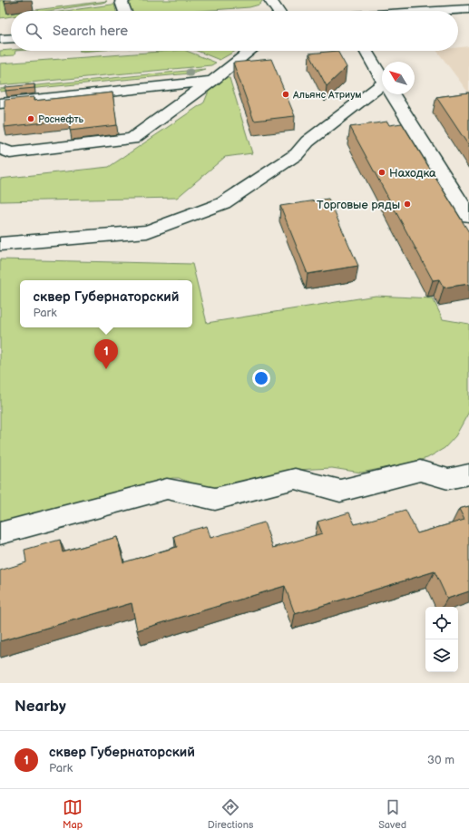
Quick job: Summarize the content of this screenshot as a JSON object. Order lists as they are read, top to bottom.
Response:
{
  "places": [
    "Альянс Атриум",
    "Роснефть",
    "Находка",
    "Торговые ряды"
  ],
  "north": "top left",
  "page": {
    "search": "Search here",
    "popup": ["сквер Губернаторский", "Park"],
    "pins": "1",
    "heading": "Nearby",
    "list": [
      {
        "mark": "1",
        "name": "сквер Губернаторский",
        "note": "Park",
        "value": "30 m"
      }
    ],
    "nav": ["Map", "Directions", "Saved"]
  }
}
